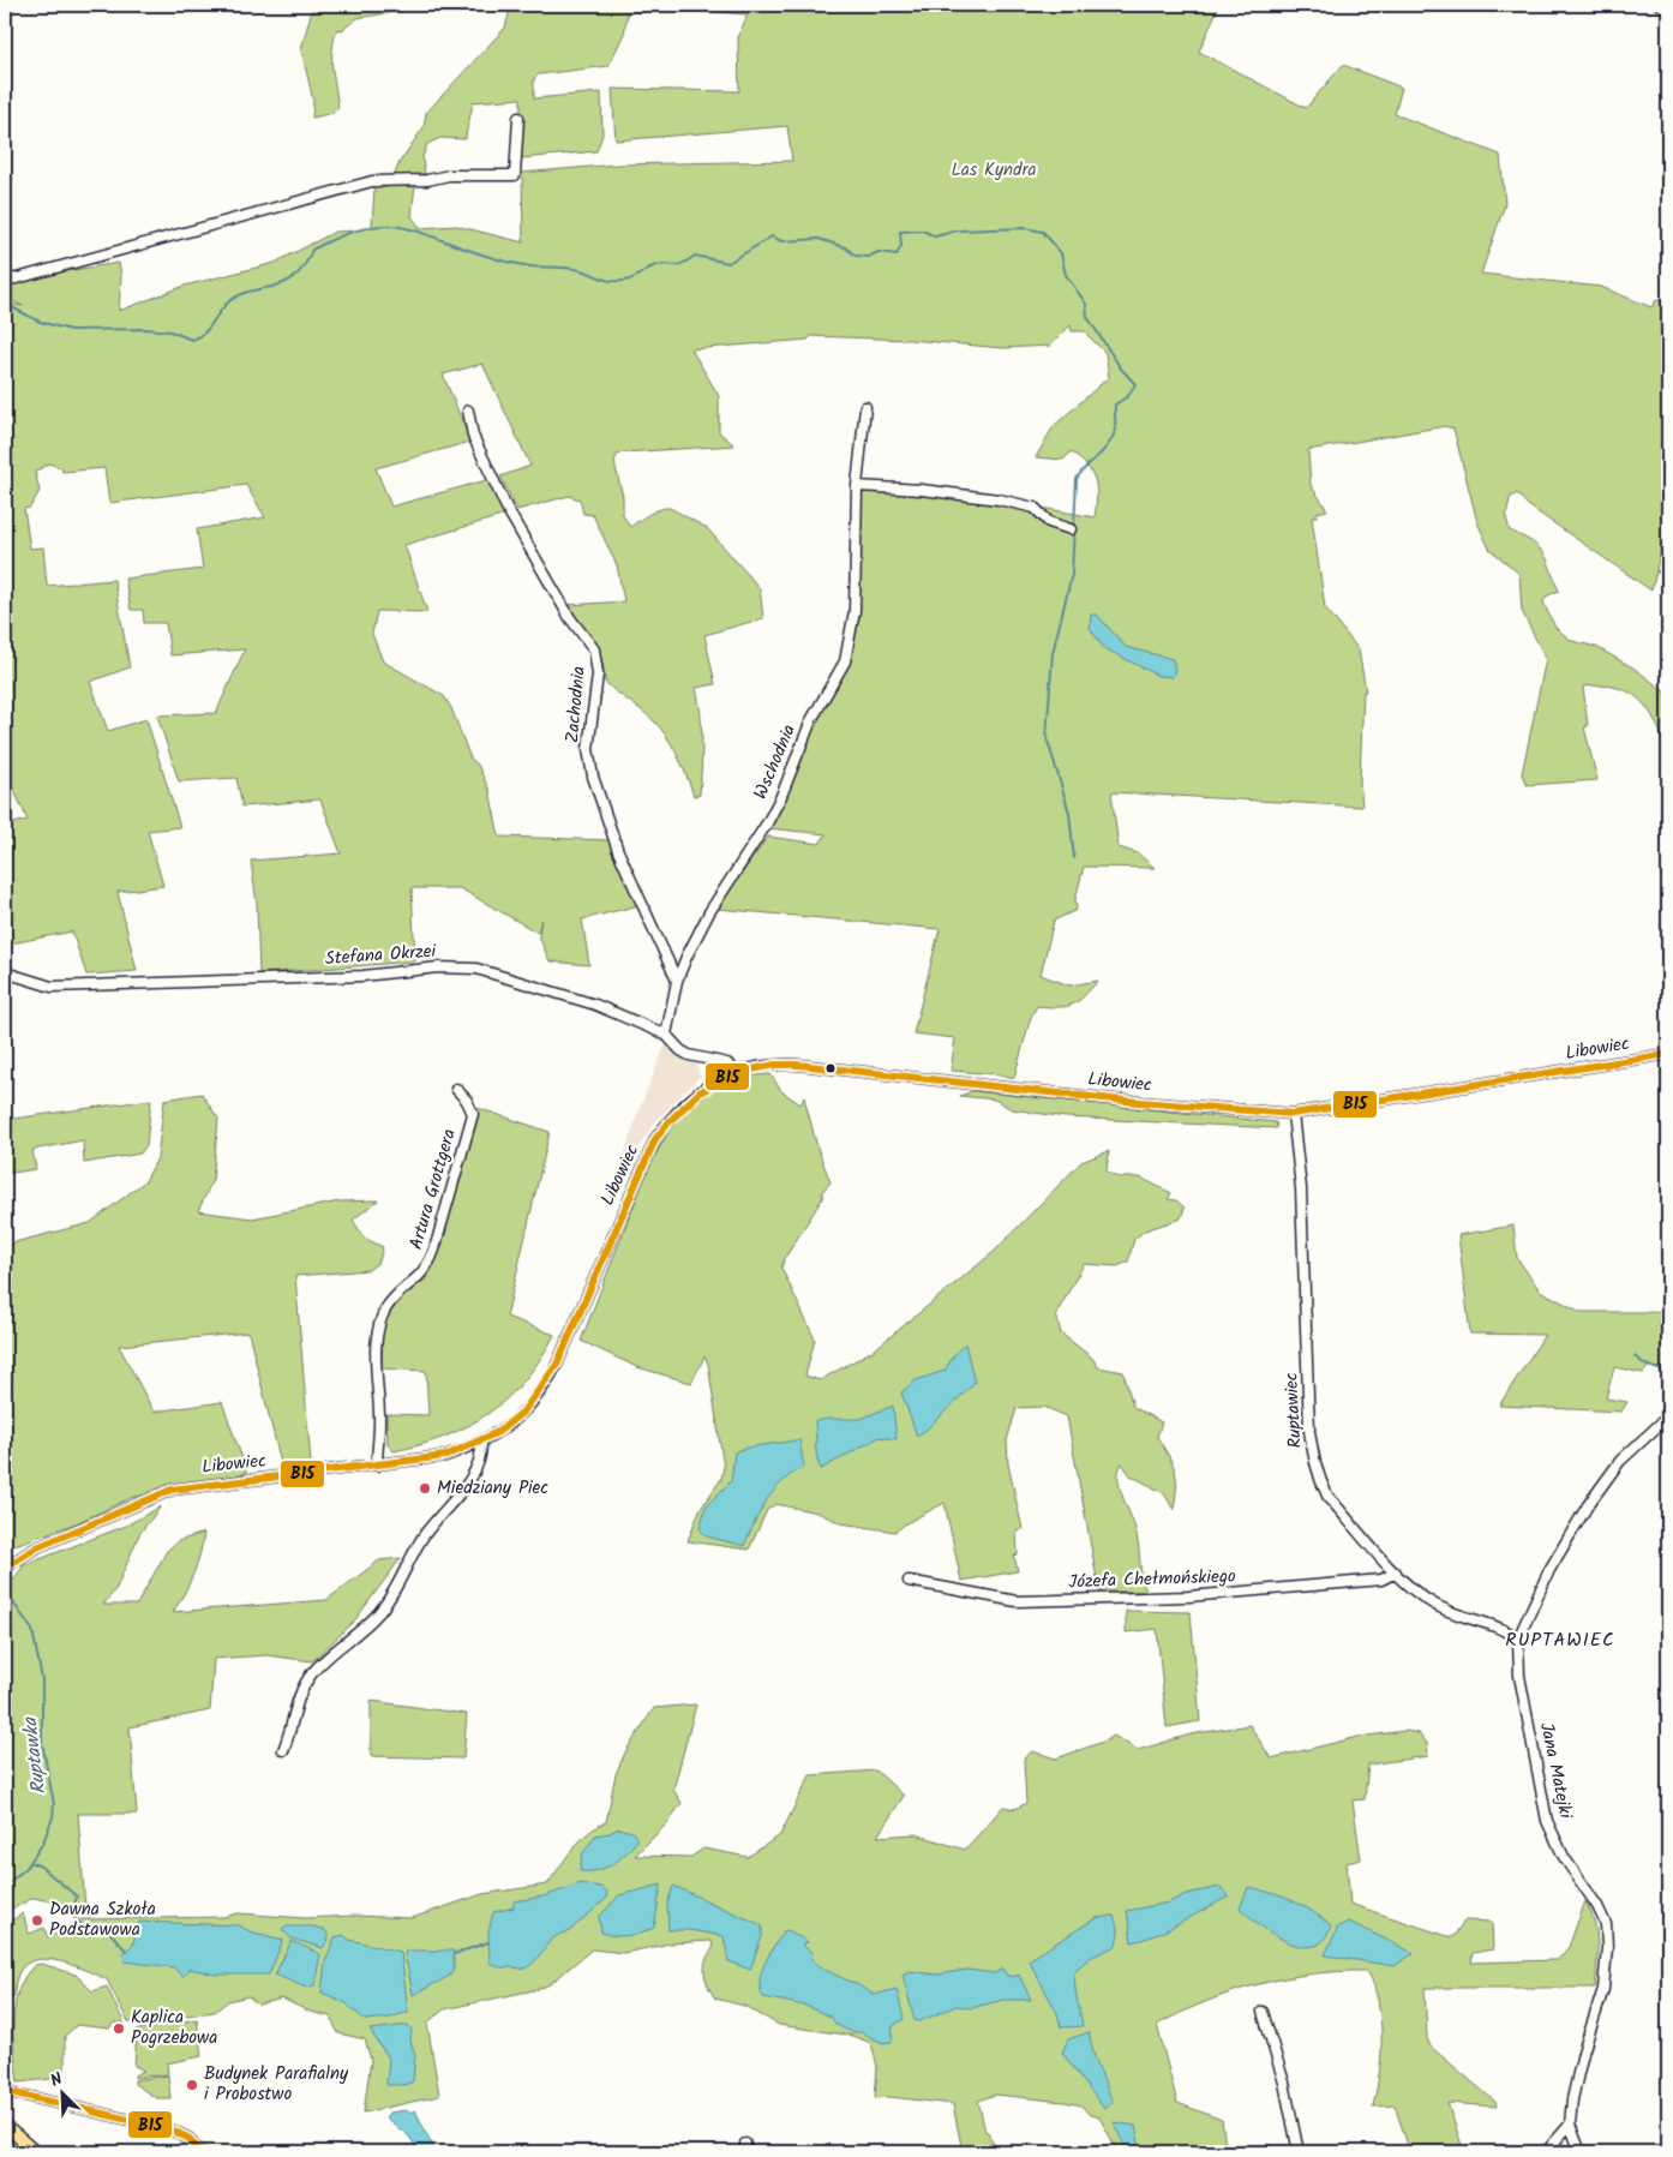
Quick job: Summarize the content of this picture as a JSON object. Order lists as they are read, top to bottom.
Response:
{
  "streets": {
    "street": [
      "Zachodnia",
      "Wschodnia",
      "Stefana Okrzei",
      "Libowiec",
      "Artura Grottgera",
      "Ruptawiec",
      "Józefa Chełmońskiego",
      "Jana Matejki"
    ]
  },
  "crossings": [
    ["Zachodnia", "Wschodnia"],
    ["Wschodnia", "Stefana Okrzei"],
    ["Stefana Okrzei", "Libowiec"],
    ["Libowiec", "Artura Grottgera"],
    ["Libowiec", "Ruptawiec"],
    ["Ruptawiec", "Józefa Chełmońskiego"],
    ["Ruptawiec", "Jana Matejki"]
  ],
  "districts": ["RUPTAWIEC"],
  "water": ["Ruptawka"],
  "parks": ["Las Kyndra"],
  "places": [
    "Miedziany Piec",
    "Dawna Szkoła Podstawowa",
    "Kaplica Pogrzebowa",
    "Budynek Parafialny i Probostwo"
  ],
  "lines": ["transit line B15"],
  "north": "top left"
}
